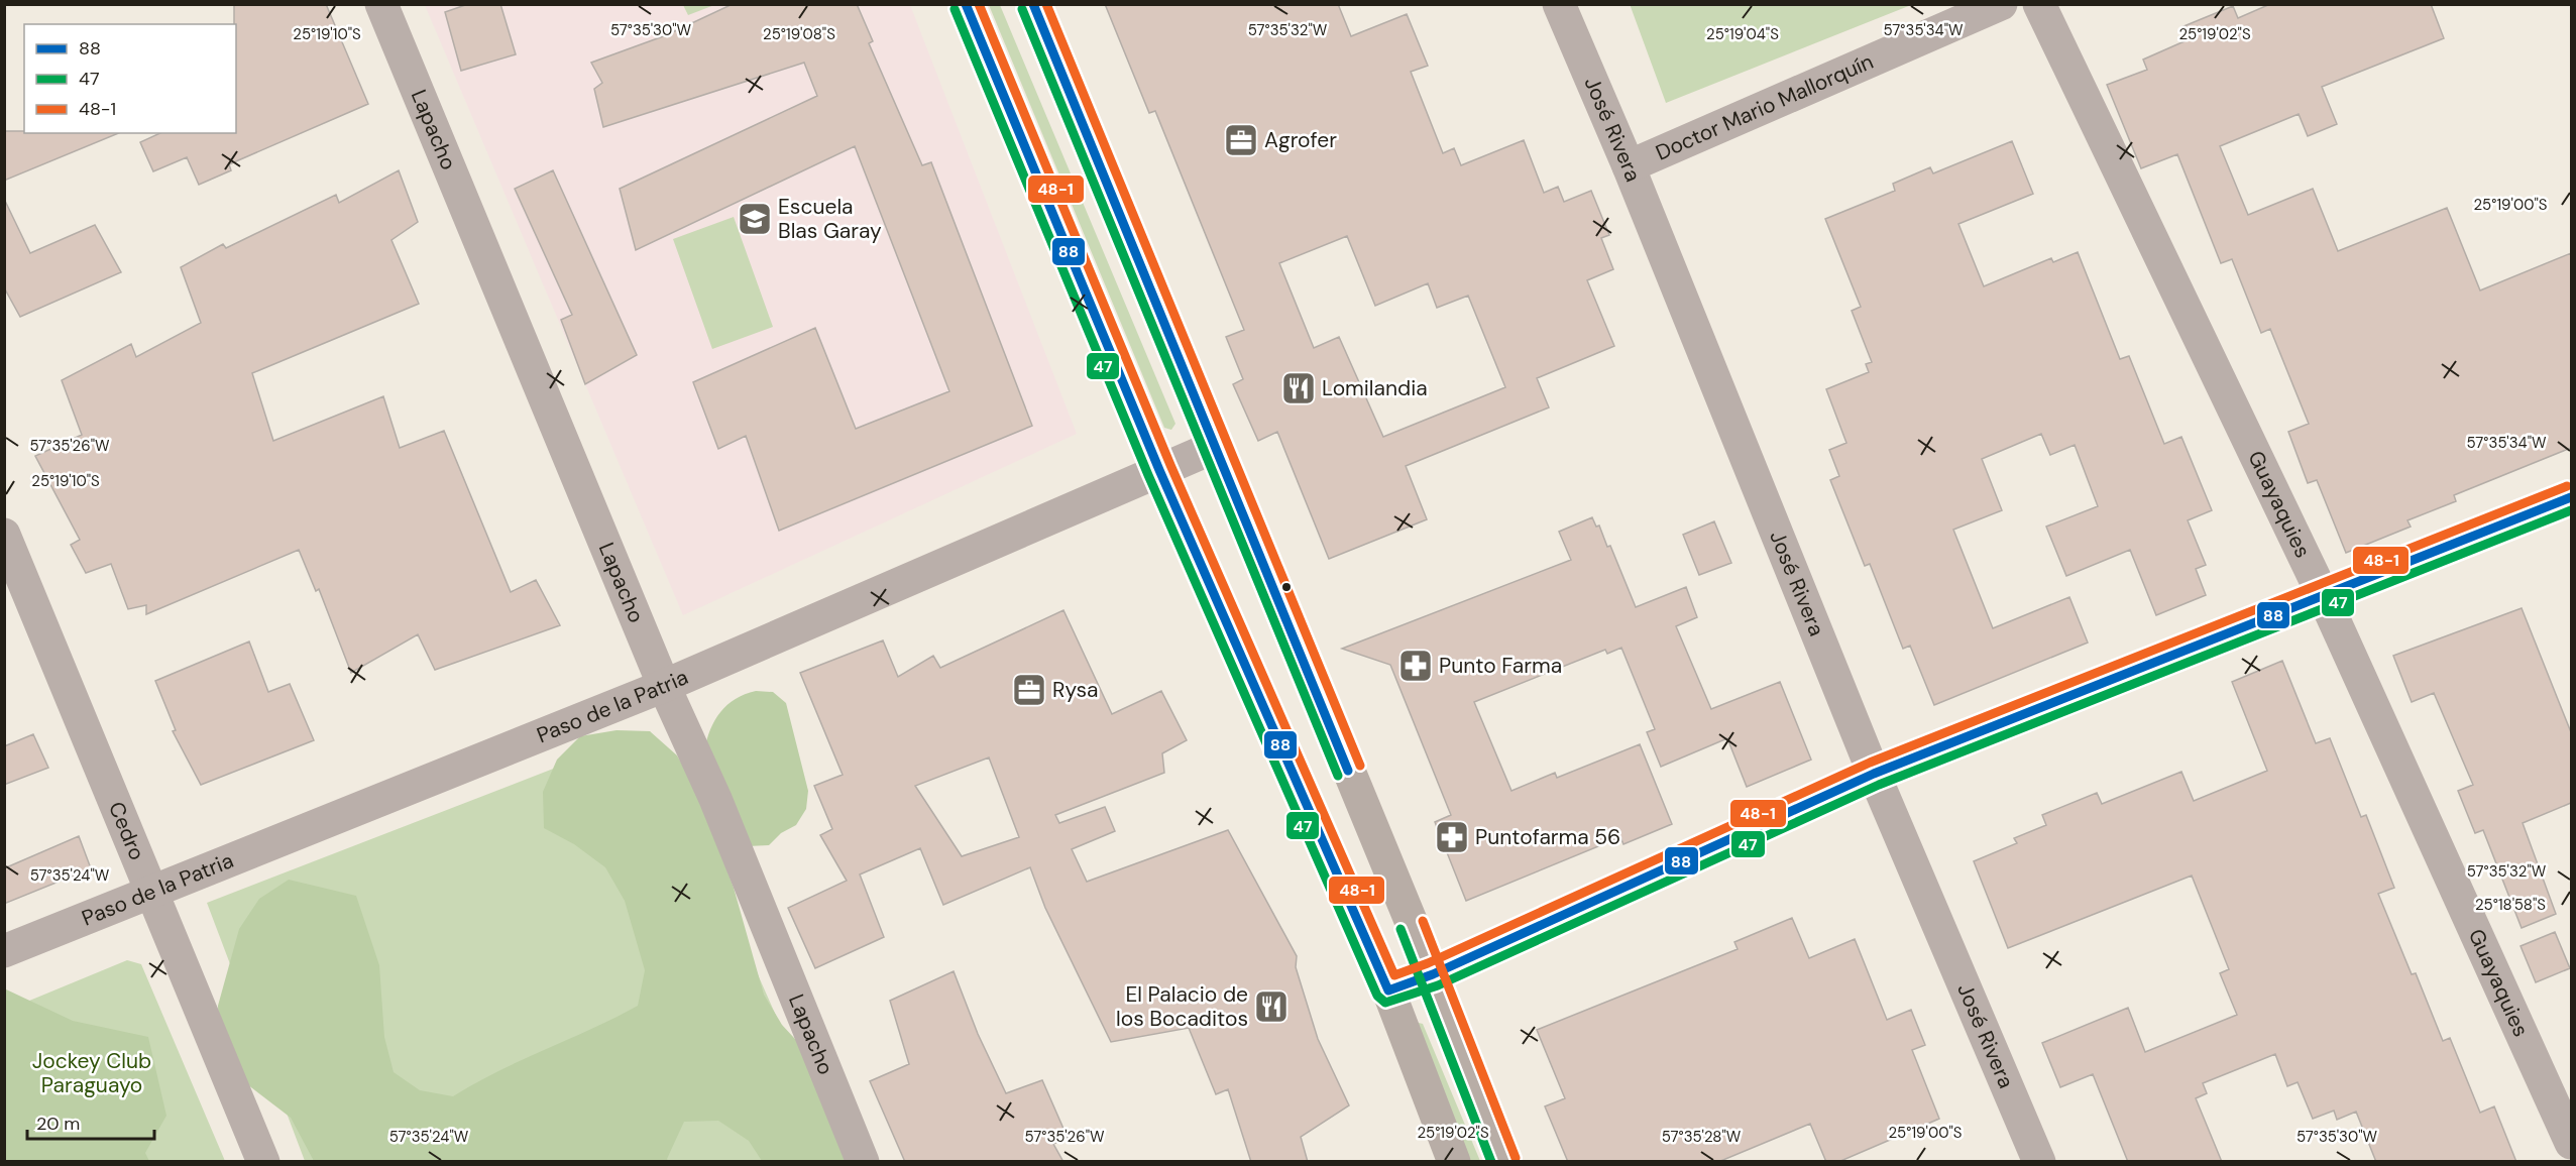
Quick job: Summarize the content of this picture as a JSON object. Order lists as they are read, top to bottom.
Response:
{
  "streets": {
    "street": [
      "Doctor Mario Mallorquín",
      "Lapacho",
      "José Rivera",
      "Guayaquies",
      "Paso de la Patria",
      "Cedro"
    ]
  },
  "crossings": [
    ["Doctor Mario Mallorquín", "José Rivera"],
    ["Lapacho", "Paso de la Patria"],
    ["Paso de la Patria", "Cedro"]
  ],
  "parks": ["Jockey Club Paraguayo"],
  "places": {
    "office": ["Agrofer", "Rysa"],
    "school or university": ["Escuela Blas Garay"],
    "restaurant": ["Lomilandia", "El Palacio de los Bocaditos"],
    "pharmacy": ["Punto Farma", "Puntofarma 56"]
  },
  "lines": ["transit line 88", "transit line 48-1", "transit line 47"],
  "legend": ["88", "47", "48-1"],
  "scale_bar": "20 m",
  "coordinates": [
    "57°35'32\"W",
    "57°35'34\"W",
    "57°35'30\"W",
    "25°19'04\"S",
    "25°19'10\"S",
    "25°19'08\"S",
    "25°19'02\"S",
    "25°19'00\"S",
    "57°35'26\"W",
    "57°35'24\"W",
    "25°18'58\"S",
    "57°35'28\"W"
  ]
}
